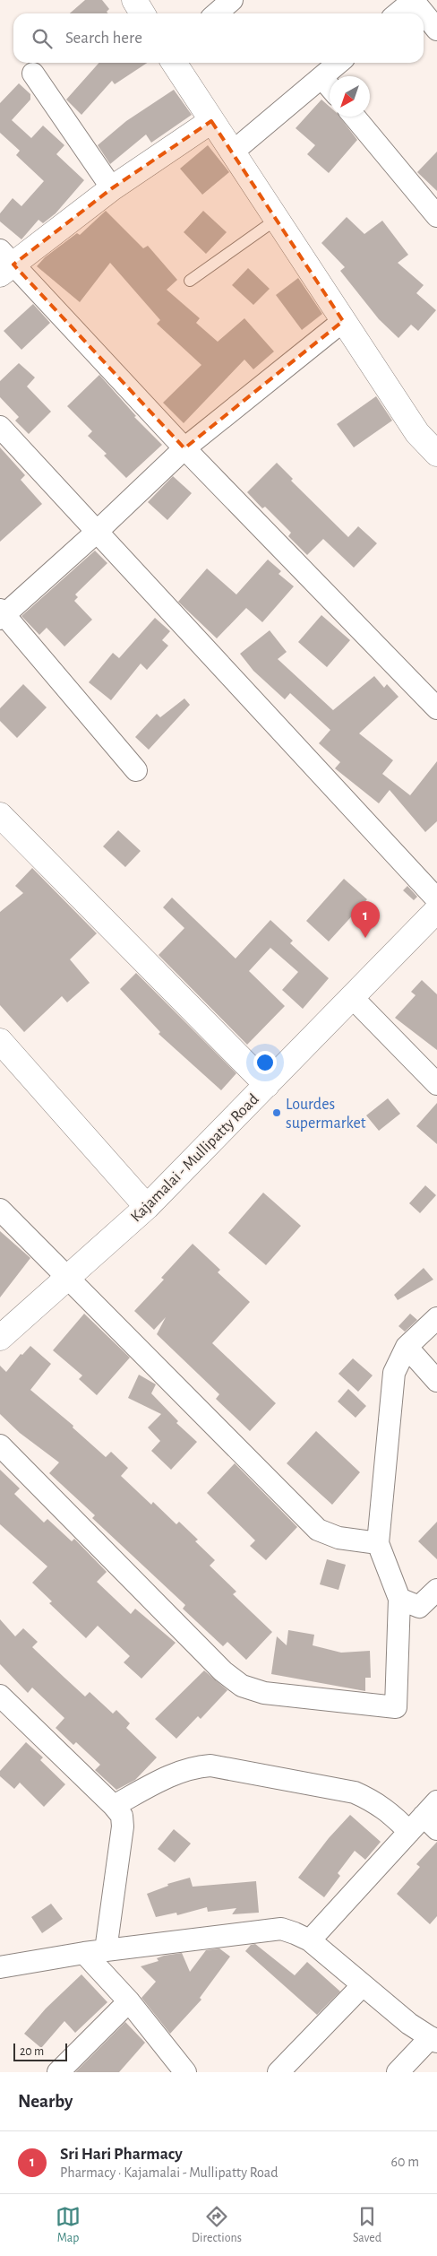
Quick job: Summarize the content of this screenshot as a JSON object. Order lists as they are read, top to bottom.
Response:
{
  "streets": {
    "street": ["Kajamalai - Mullipatty Road"]
  },
  "places": ["Lourdes supermarket"],
  "scale_bar": "20 m",
  "north": "bottom left",
  "page": {
    "search": "Search here",
    "pins": "1",
    "scale": "20 m",
    "heading": "Nearby",
    "list": [
      {
        "mark": "1",
        "name": "Sri Hari Pharmacy",
        "note": "Pharmacy · Kajamalai - Mullipatty Road",
        "value": "60 m"
      }
    ],
    "nav": ["Map", "Directions", "Saved"]
  }
}
